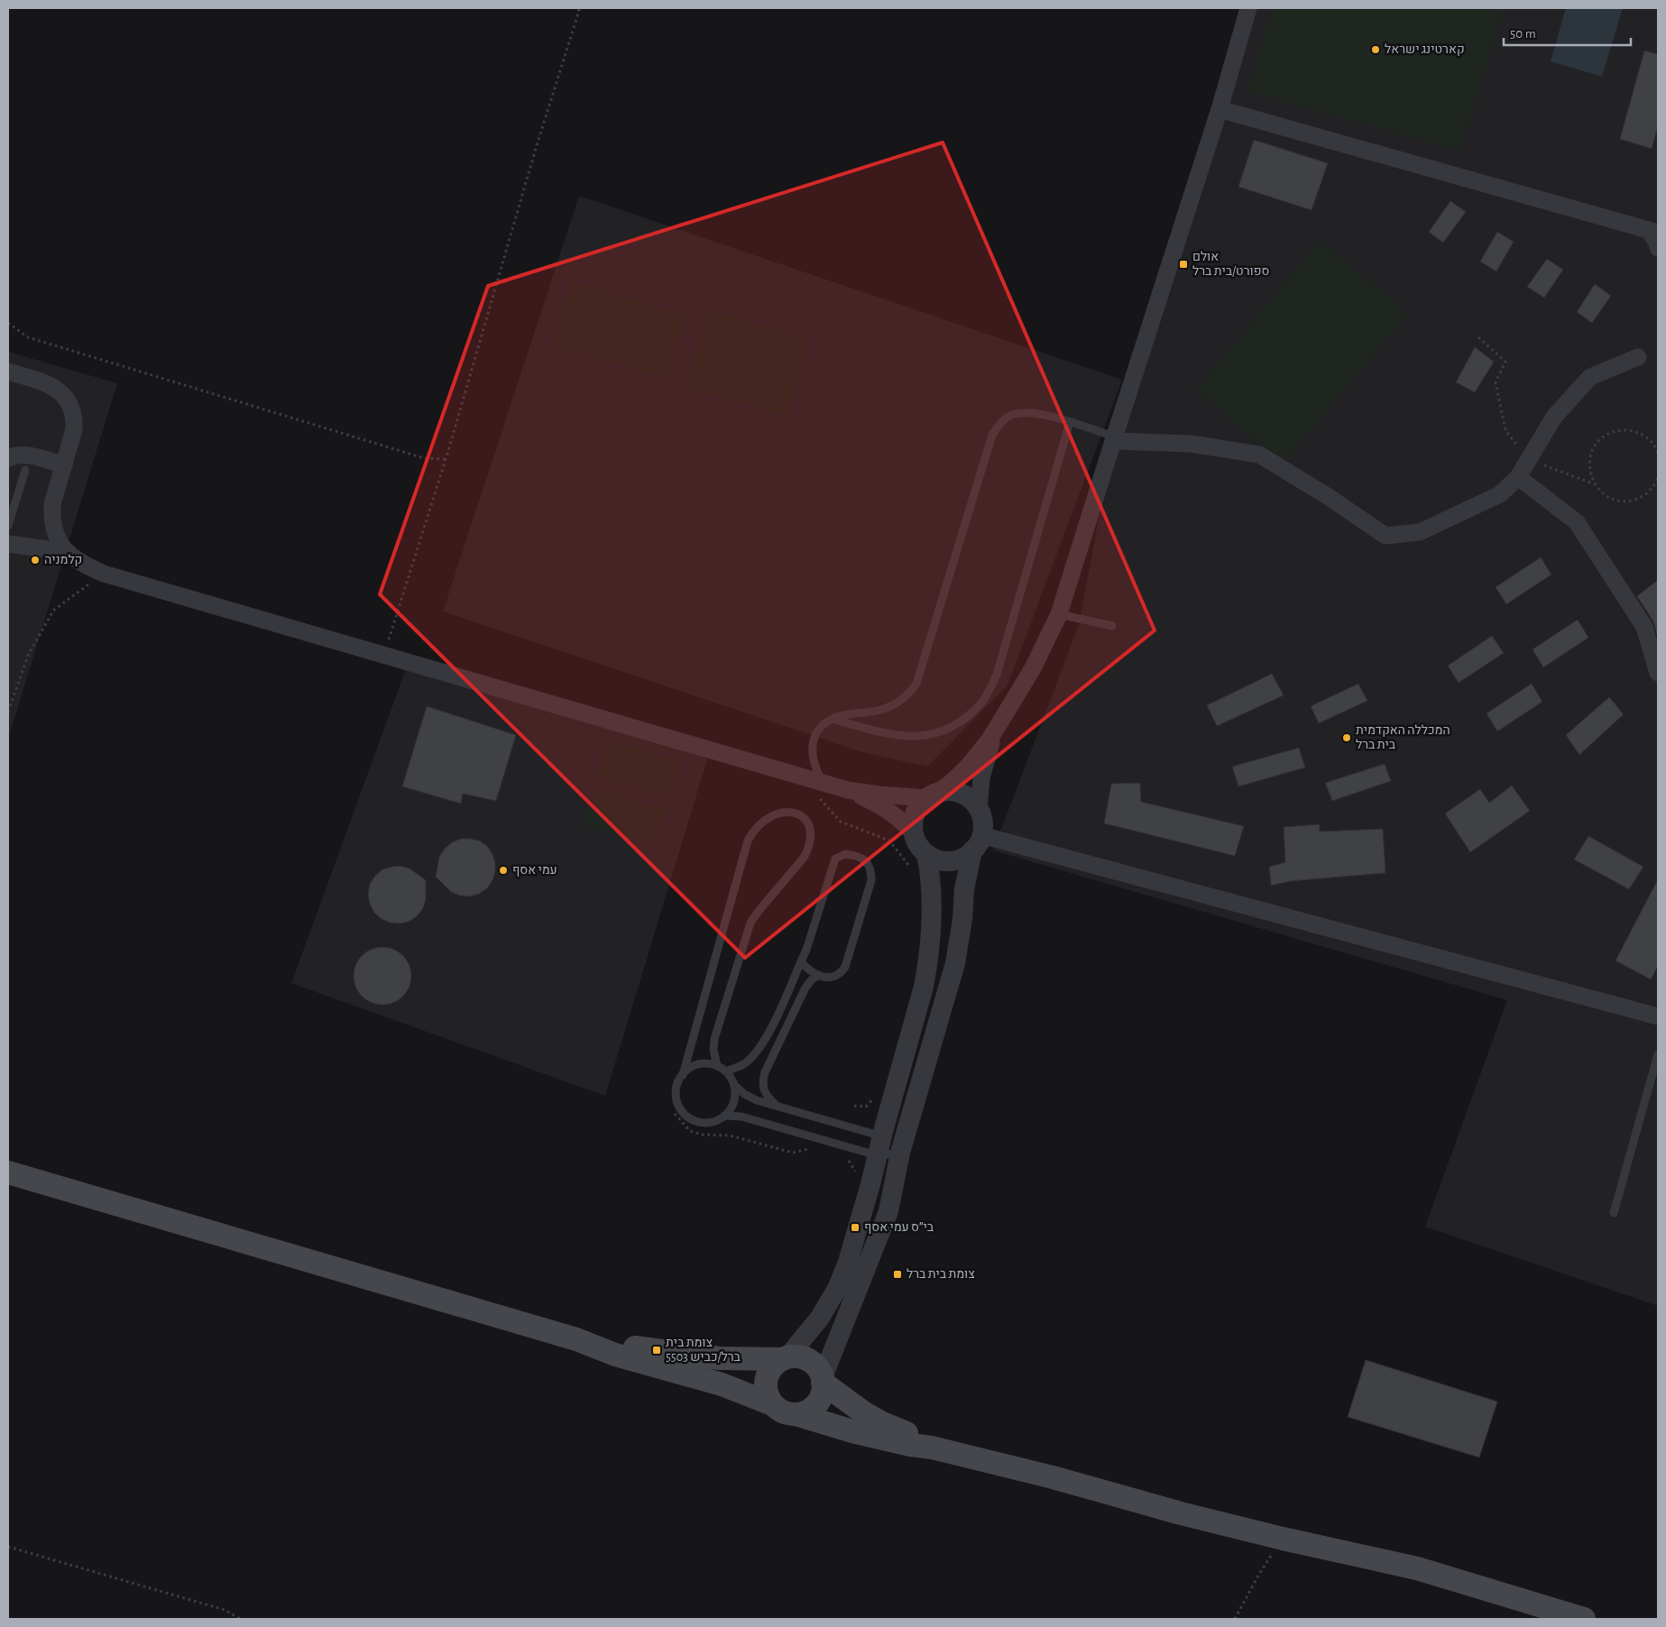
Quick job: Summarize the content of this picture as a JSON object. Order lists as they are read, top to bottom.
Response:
{
  "places": {
    "other": [
      "קארטינג ישראל",
      "קלמניה",
      "המכללה האקדמית בית ברל",
      "עמי אסף"
    ],
    "transit": [
      "אולם ספורט/בית ברל",
      "בי״ס עמי אסף",
      "צומת בית ברל",
      "צומת בית ברל/כביש 5503"
    ]
  },
  "scale_bar": "50 m"
}
